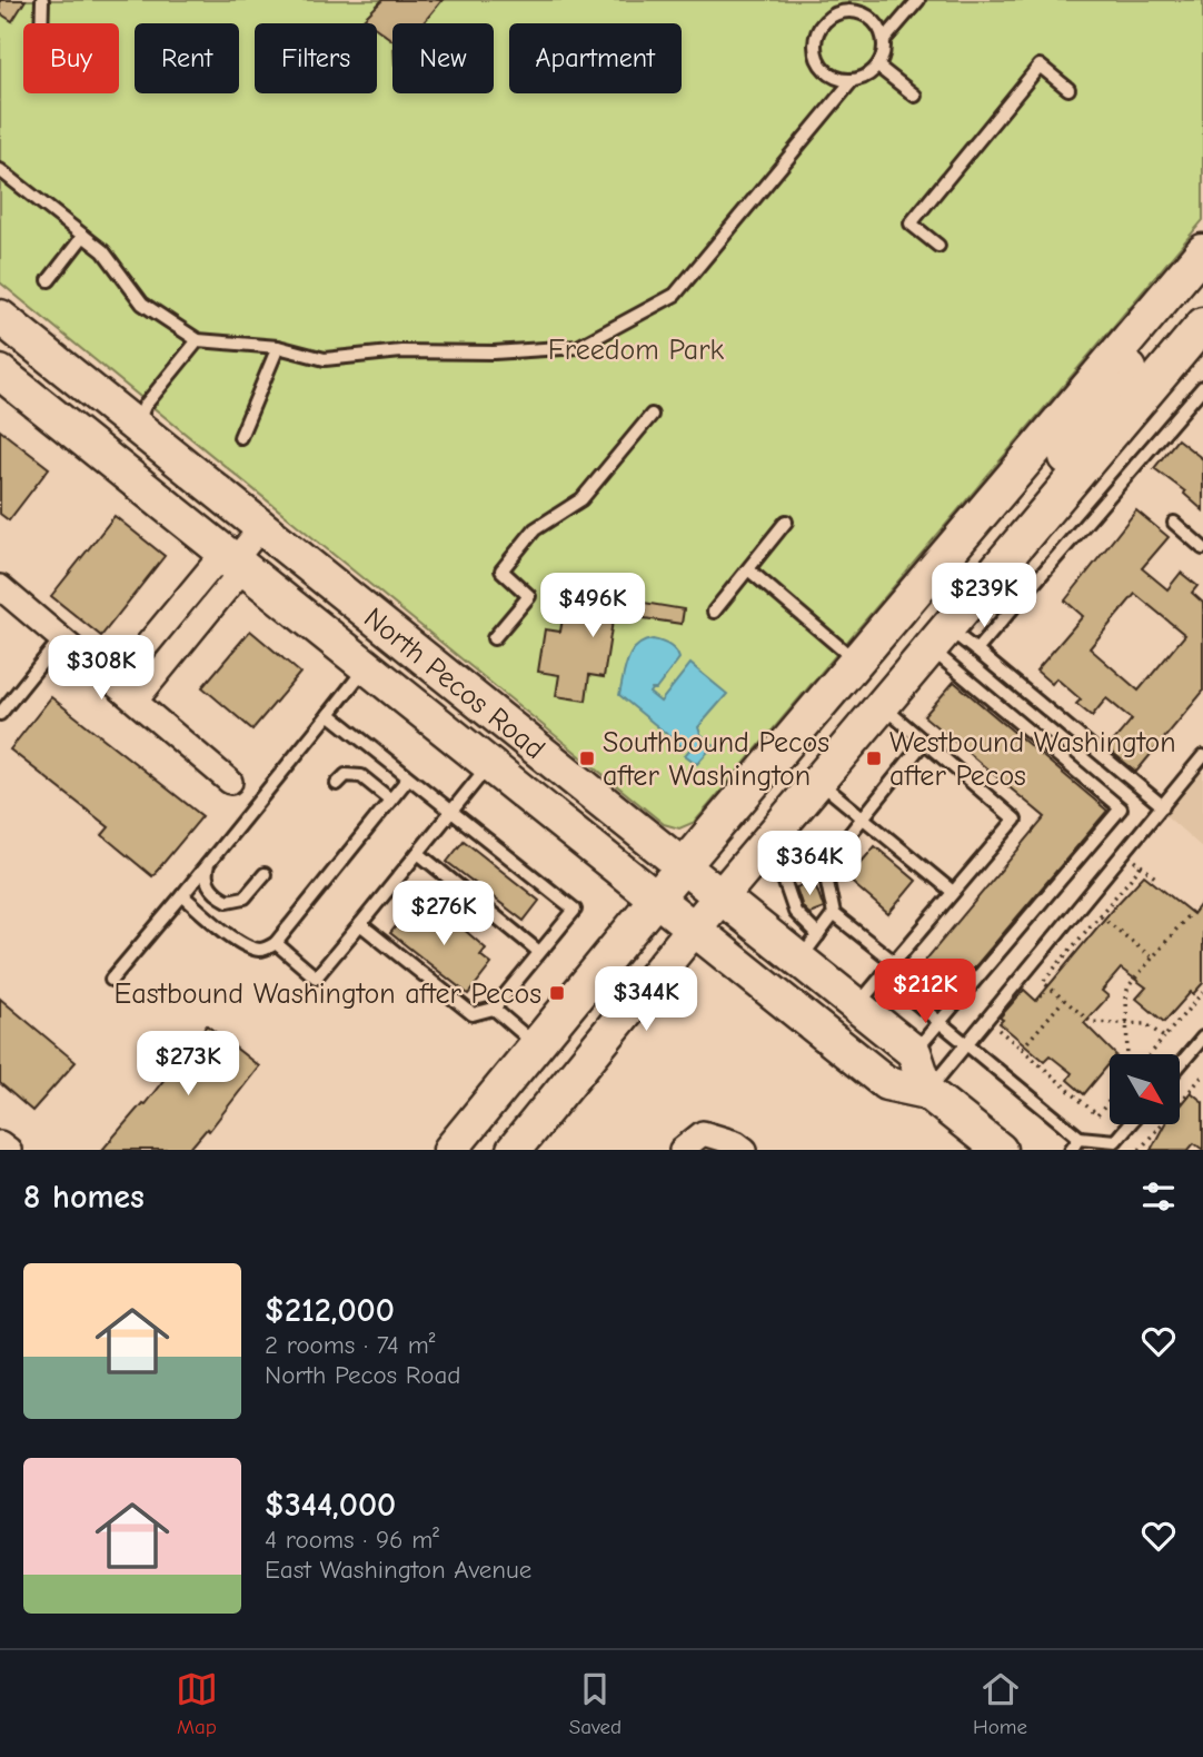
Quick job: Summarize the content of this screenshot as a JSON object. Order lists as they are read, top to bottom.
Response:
{
  "streets": {
    "main road": ["North Pecos Road"]
  },
  "parks": ["Freedom Park"],
  "places": {
    "transit": ["Southbound Pecos after Washington", "Westbound Washington after Pecos", "Eastbound Washington after Pecos"]
  },
  "north": "bottom right",
  "page": {
    "chip": [
      "Buy",
      "Rent",
      "Filters",
      "New",
      "Apartment"
    ],
    "price": [
      "$239K",
      "$496K",
      "$308K",
      "$364K",
      "$276K",
      "$212K",
      "$344K",
      "$273K"
    ],
    "heading": "8 homes",
    "list": [
      {
        "name": "$212,000",
        "note": "2 rooms · 74 m² · North Pecos Road"
      },
      {
        "name": "$344,000",
        "note": "4 rooms · 96 m² · East Washington Avenue"
      }
    ],
    "tabs": ["Map", "Saved", "Home"]
  }
}
